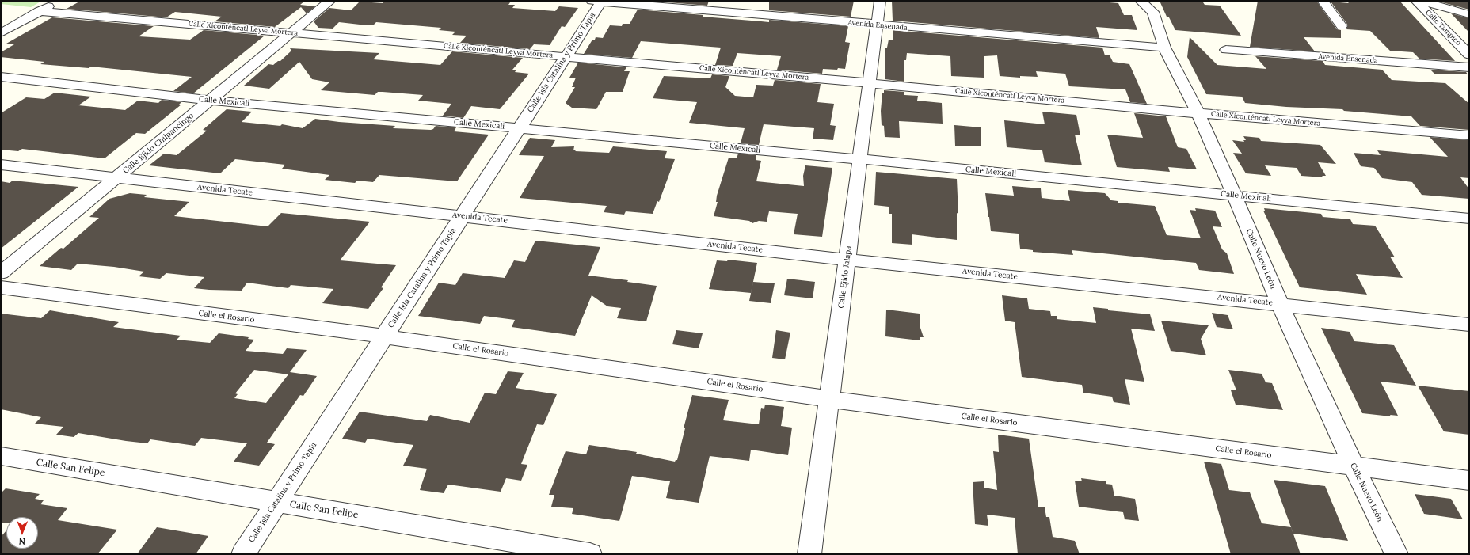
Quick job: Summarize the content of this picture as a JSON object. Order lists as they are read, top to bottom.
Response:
{
  "streets": {
    "street": [
      "Avenida Ensenada",
      "Calle Tampico",
      "Calle Xiconténcatl Leyva Mortera",
      "Calle Isla Catalina y Primo Tapia",
      "Calle Mexicali",
      "Calle Ejido Chilpancingo",
      "Avenida Tecate",
      "Calle Nuevo León",
      "Calle Ejido Jalapa",
      "Calle el Rosario",
      "Calle San Felipe"
    ]
  },
  "crossings": [
    ["Avenida Ensenada", "Calle Isla Catalina y Primo Tapia"],
    ["Avenida Ensenada", "Calle Nuevo León"],
    ["Avenida Ensenada", "Calle Ejido Jalapa"],
    ["Calle Xiconténcatl Leyva Mortera", "Calle Isla Catalina y Primo Tapia"],
    ["Calle Xiconténcatl Leyva Mortera", "Calle Ejido Chilpancingo"],
    ["Calle Xiconténcatl Leyva Mortera", "Calle Nuevo León"],
    ["Calle Xiconténcatl Leyva Mortera", "Calle Ejido Jalapa"],
    ["Calle Isla Catalina y Primo Tapia", "Calle Mexicali"],
    ["Calle Isla Catalina y Primo Tapia", "Avenida Tecate"],
    ["Calle Isla Catalina y Primo Tapia", "Calle el Rosario"],
    ["Calle Isla Catalina y Primo Tapia", "Calle San Felipe"],
    ["Calle Mexicali", "Calle Ejido Chilpancingo"],
    ["Calle Mexicali", "Calle Nuevo León"],
    ["Calle Mexicali", "Calle Ejido Jalapa"],
    ["Calle Ejido Chilpancingo", "Avenida Tecate"],
    ["Avenida Tecate", "Calle Nuevo León"],
    ["Avenida Tecate", "Calle Ejido Jalapa"],
    ["Calle Nuevo León", "Calle el Rosario"],
    ["Calle Ejido Jalapa", "Calle el Rosario"]
  ],
  "north": "bottom"
}
